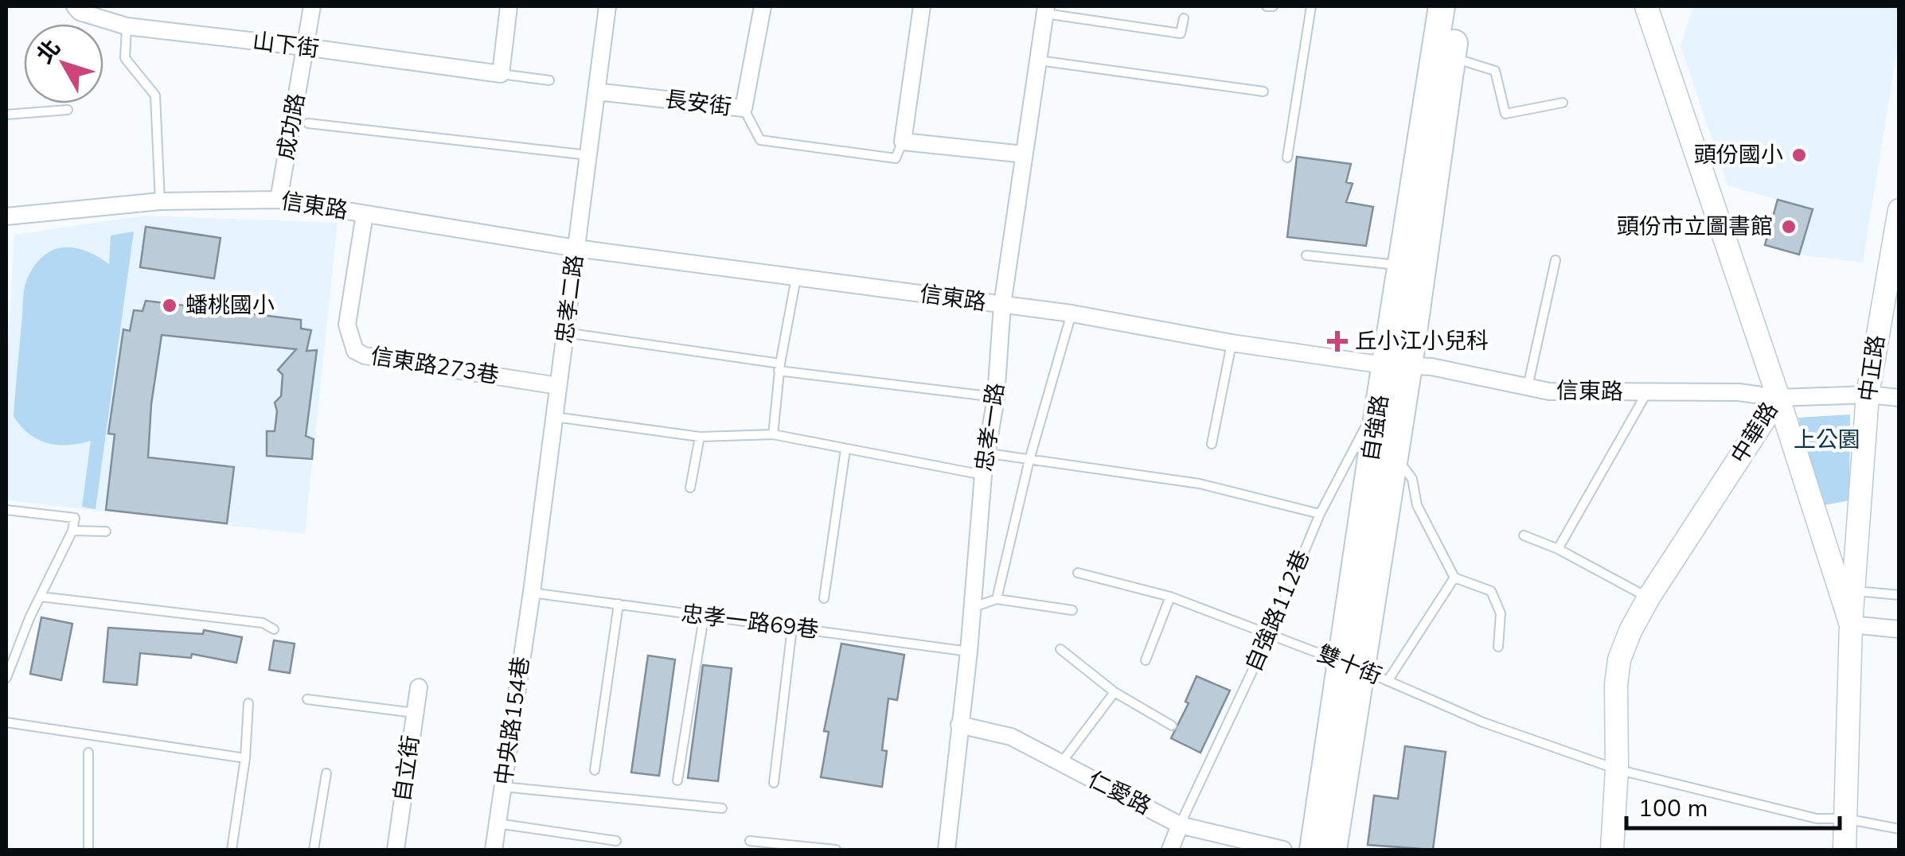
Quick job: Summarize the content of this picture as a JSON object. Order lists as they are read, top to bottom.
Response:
{
  "streets": {
    "main road": ["自強路"],
    "street": [
      "山下街",
      "長安街",
      "成功路",
      "信東路",
      "忠孝二路",
      "信東路273巷",
      "中正路",
      "忠孝一路",
      "中華路",
      "中央路154巷",
      "自立街",
      "仁愛路"
    ],
    "lane": ["自強路112巷", "忠孝一路69巷", "雙十街"]
  },
  "crossings": [
    ["山下街", "成功路"],
    ["長安街", "忠孝二路"],
    ["成功路", "信東路"],
    ["信東路", "忠孝二路"],
    ["信東路", "信東路273巷"],
    ["信東路", "中正路"],
    ["信東路", "忠孝一路"],
    ["信東路", "自強路"],
    ["信東路", "中華路"],
    ["忠孝二路", "信東路273巷"],
    ["忠孝二路", "忠孝一路69巷"],
    ["忠孝二路", "中央路154巷"],
    ["中正路", "中華路"],
    ["中正路", "雙十街"],
    ["忠孝一路", "忠孝一路69巷"],
    ["忠孝一路", "仁愛路"],
    ["自強路", "自強路112巷"],
    ["自強路", "雙十街"],
    ["中華路", "雙十街"],
    ["自強路112巷", "雙十街"],
    ["自強路112巷", "仁愛路"],
    ["忠孝一路69巷", "中央路154巷"]
  ],
  "parks": ["上公園"],
  "places": {
    "other": ["頭份國小", "頭份市立圖書館", "蟠桃國小"],
    "health": ["丘小江小兒科"]
  },
  "scale_bar": "100 m",
  "north": "top left"
}
